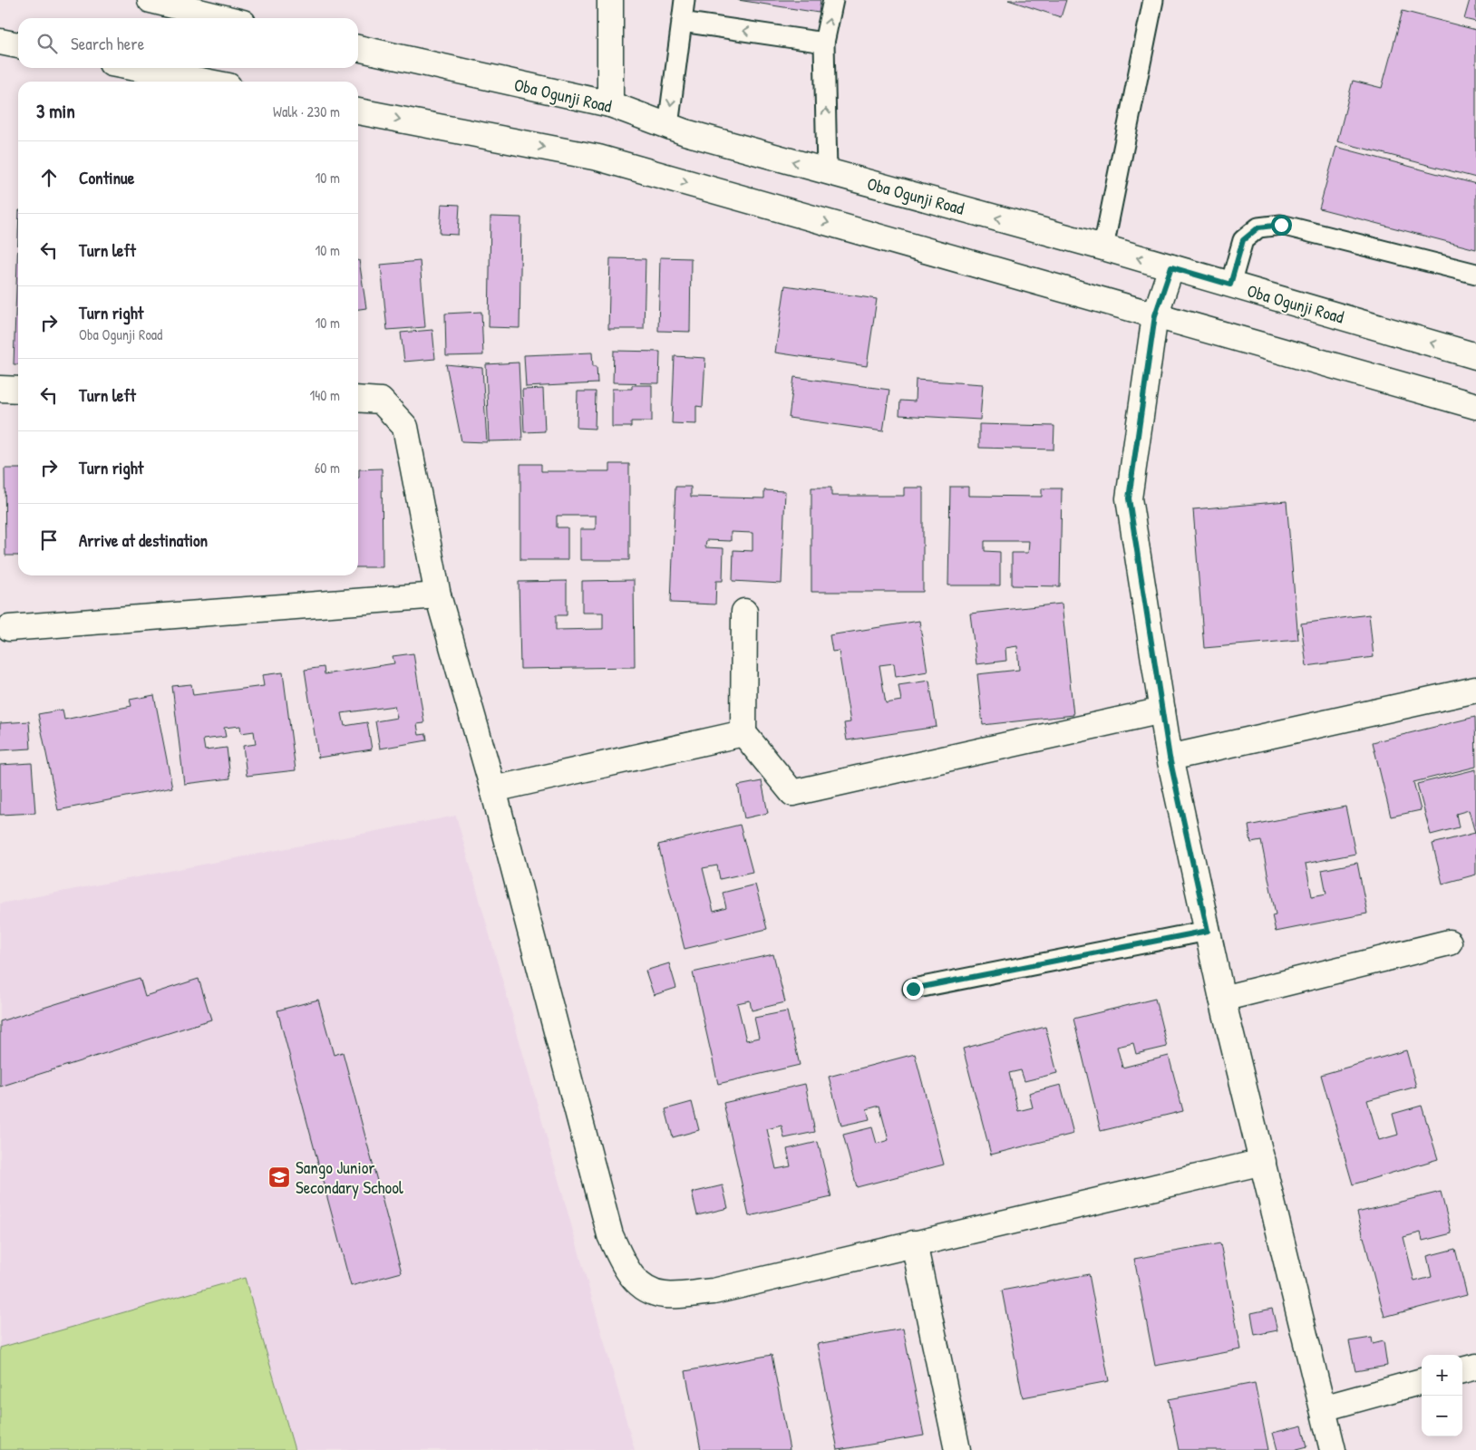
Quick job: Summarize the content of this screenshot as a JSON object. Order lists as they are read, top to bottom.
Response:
{
  "streets": {
    "street": ["Oba Ogunji Road"]
  },
  "places": {
    "school or university": ["Sango Junior Secondary School"]
  },
  "page": {
    "search": "Search here",
    "heading": ["3 min", "Walk · 230 m"],
    "list": [
      ["Continue", "10 m"],
      ["Turn left", "10 m"],
      ["Turn right", "Oba Ogunji Road", "10 m"],
      ["Turn left", "140 m"],
      ["Turn right", "60 m"],
      "Arrive at destination"
    ],
    "map_buttons": ["+", "−"]
  }
}
